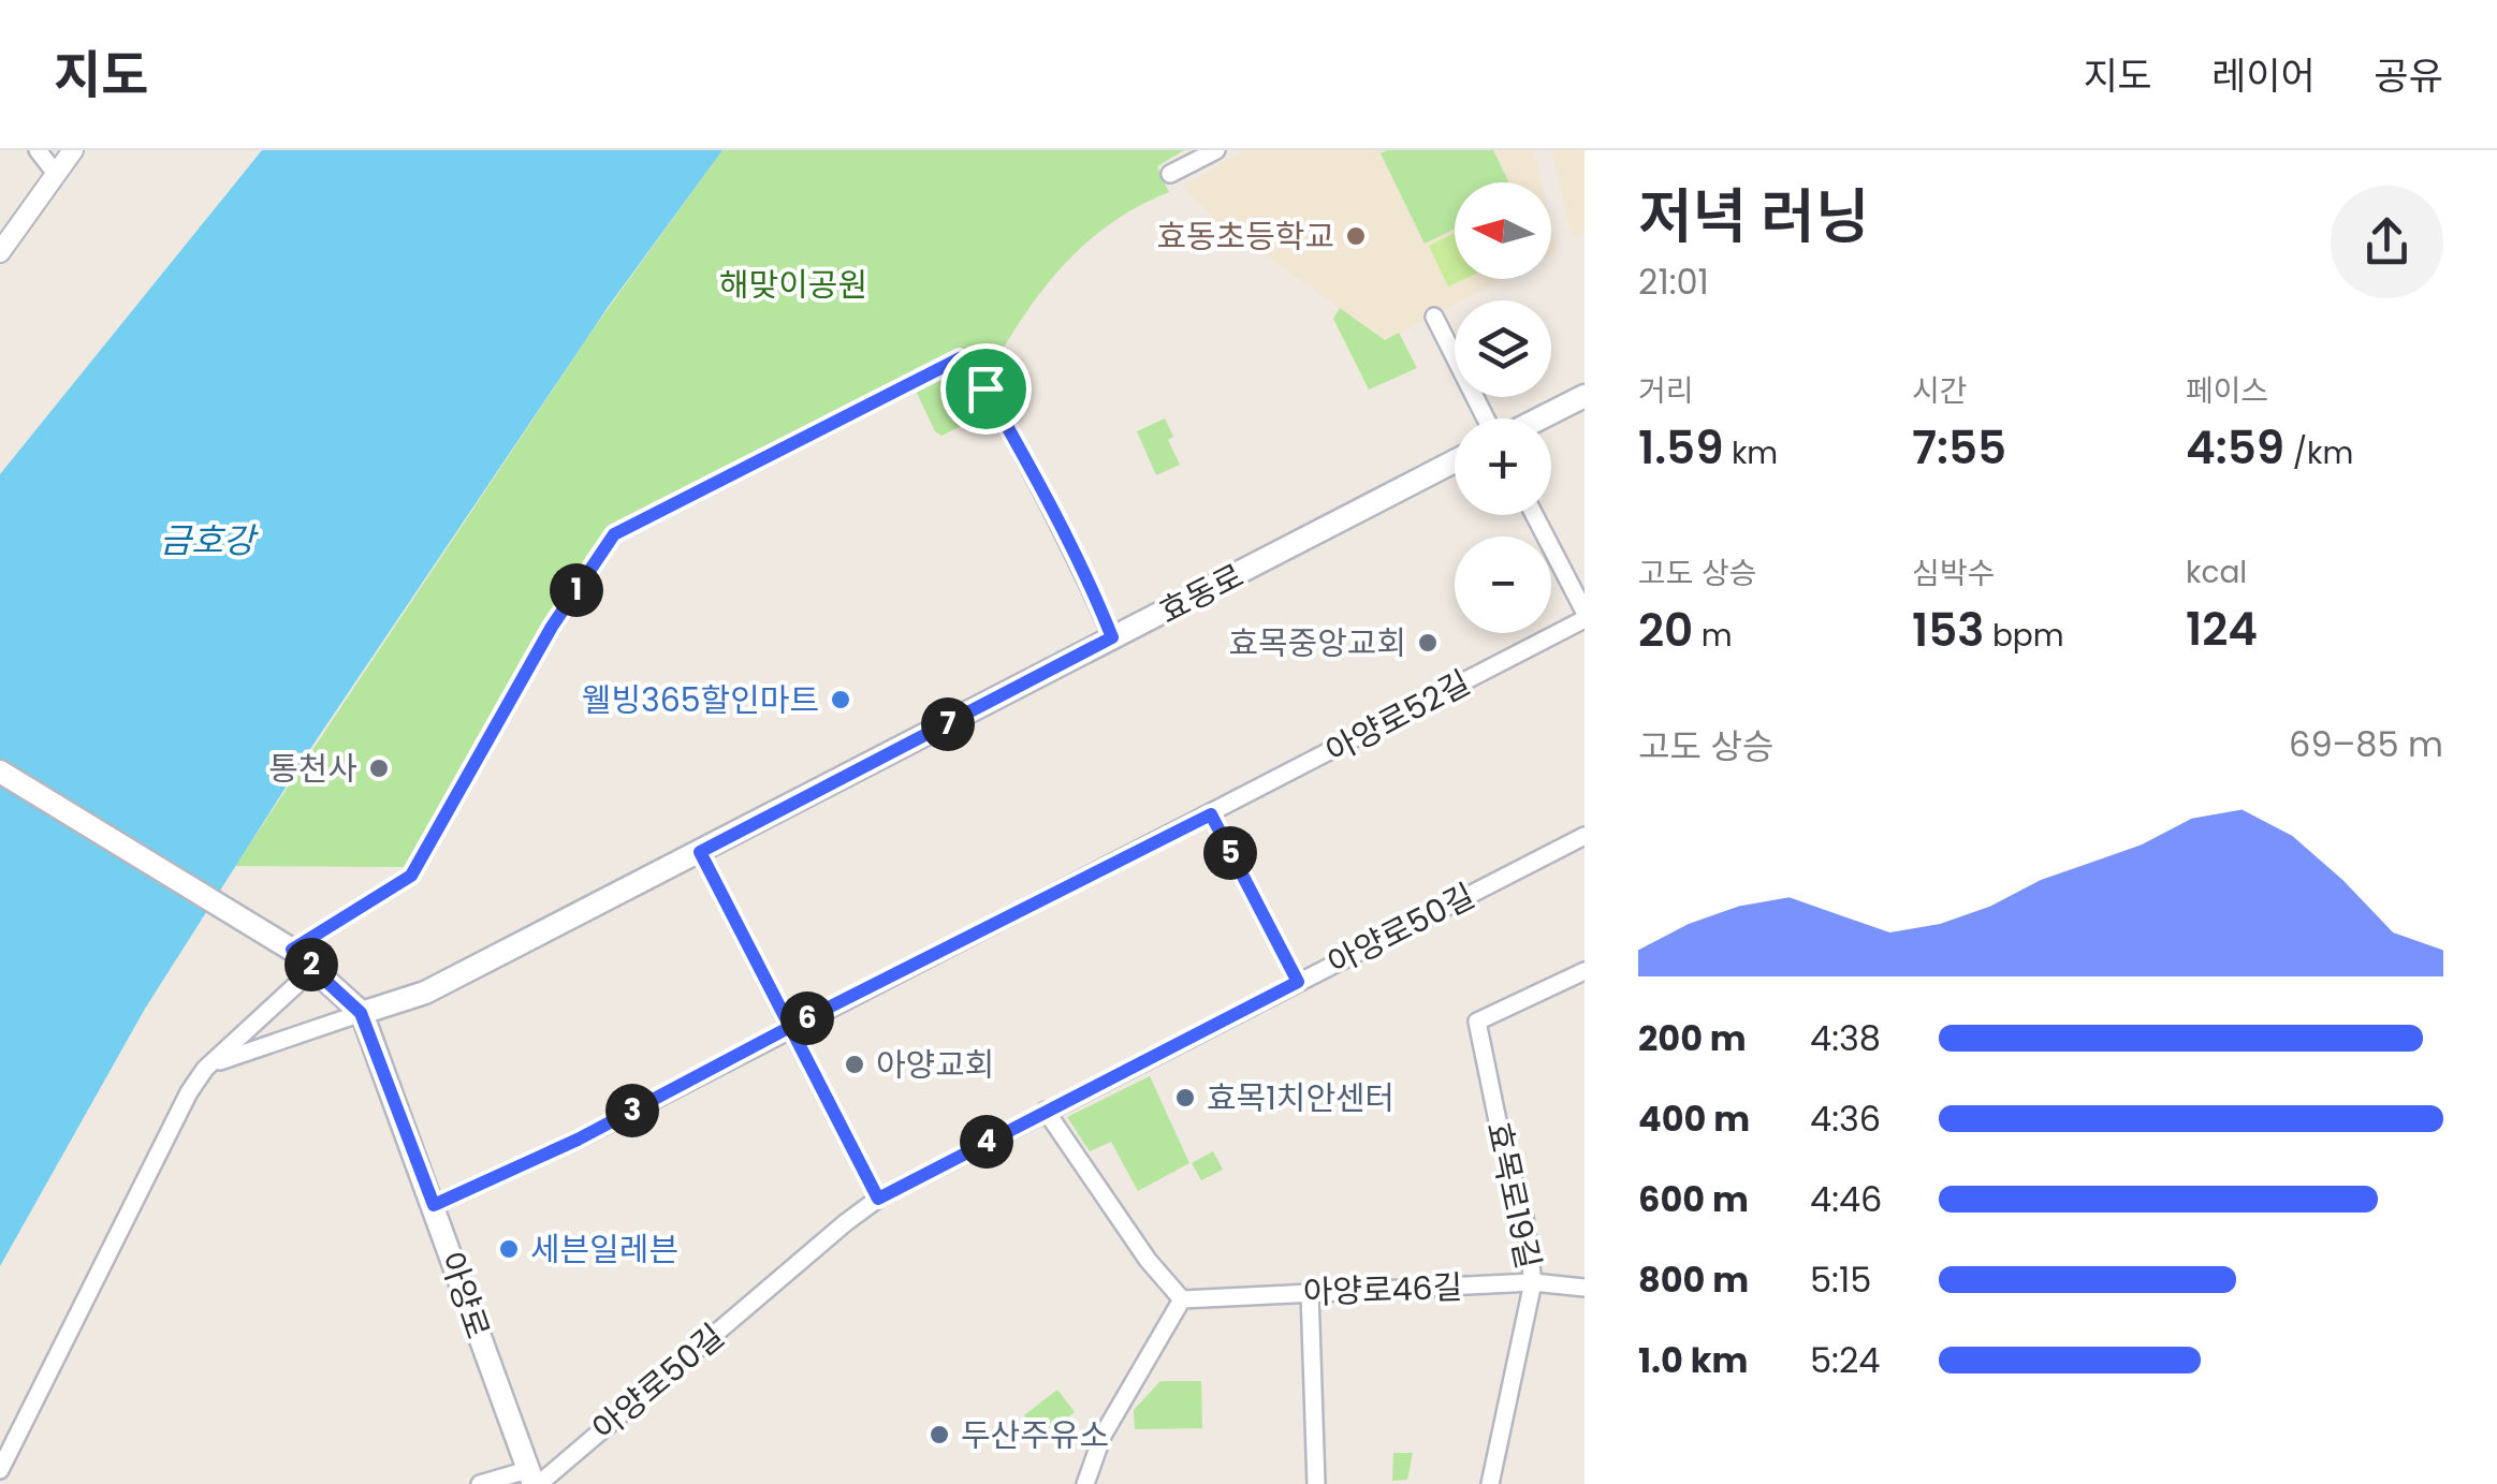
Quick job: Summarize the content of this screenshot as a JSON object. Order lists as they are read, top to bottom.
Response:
{
  "streets": {
    "main road": ["효동로", "아양로"],
    "street": [
      "아양로52길",
      "아양로50길",
      "효목로19길",
      "아양로46길"
    ]
  },
  "crossings": [
    ["효동로", "아양로"],
    ["아양로52길", "아양로"],
    ["아양로50길", "아양로"],
    ["효목로19길", "아양로46길"]
  ],
  "water": ["금호강"],
  "parks": ["해맞이공원"],
  "places": [
    "효동초등학교",
    "효목중앙교회",
    "웰빙365할인마트",
    "통천사",
    "아양교회",
    "효목1치안센터",
    "세븐일레븐",
    "두산주유소"
  ],
  "north": "left",
  "page": {
    "header": "지도",
    "nav": ["지도", "레이어", "공유"],
    "heading": ["저녁 러닝", "21:01"],
    "map_buttons": ["+", "−"],
    "stats": [
      ["거리", "1.59 km"],
      ["시간", "7:55"],
      ["페이스", "4:59 /km"],
      ["고도 상승", "20 m"],
      ["심박수", "153 bpm"],
      ["kcal", "124"]
    ],
    "pins": [
      "1",
      "7",
      "5",
      "2",
      "6",
      "3",
      "4"
    ],
    "chart": ["고도 상승", "69–85 m"],
    "list": [
      {
        "name": "200 m",
        "note": "4:38"
      },
      {
        "name": "400 m",
        "note": "4:36"
      },
      {
        "name": "600 m",
        "note": "4:46"
      },
      {
        "name": "800 m",
        "note": "5:15"
      },
      {
        "name": "1.0 km",
        "note": "5:24"
      }
    ]
  }
}
